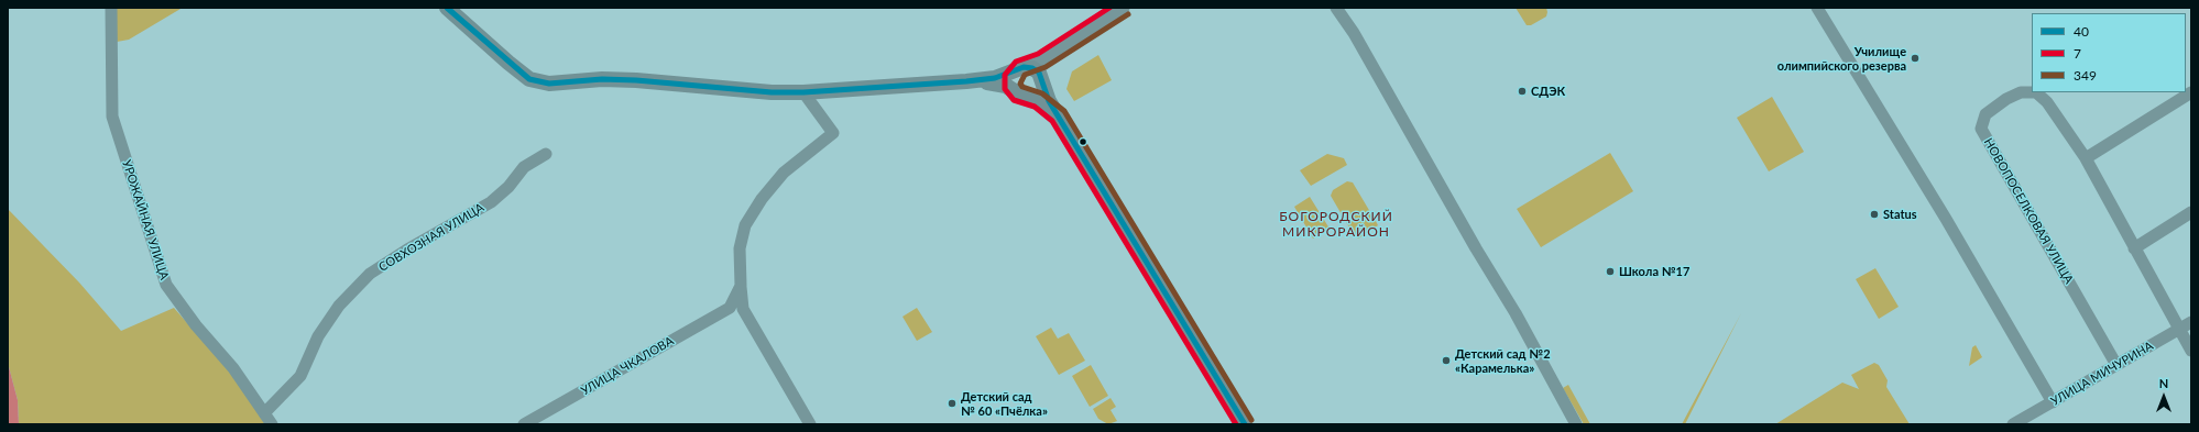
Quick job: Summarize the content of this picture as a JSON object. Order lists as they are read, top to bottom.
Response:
{
  "streets": {
    "street": [
      "НОВОПОСЕЛКОВАЯ УЛИЦА",
      "УРОЖАЙНАЯ УЛИЦА",
      "СОВХОЗНАЯ УЛИЦА",
      "УЛИЦА ЧКАЛОВА",
      "УЛИЦА МИЧУРИНА"
    ]
  },
  "crossings": [
    ["НОВОПОСЕЛКОВАЯ УЛИЦА", "УЛИЦА МИЧУРИНА"],
    ["УРОЖАЙНАЯ УЛИЦА", "СОВХОЗНАЯ УЛИЦА"]
  ],
  "districts": ["БОГОРОДСКИЙ МИКРОРАЙОН"],
  "places": [
    "Училище олимпийского резерва",
    "СДЭК",
    "Status",
    "Школа №17",
    "Детский сад №2 «Карамелька»",
    "Детский сад № 60 «Пчёлка»"
  ],
  "lines": ["transit line 40", "transit line 7", "transit line 349"],
  "legend": ["40", "7", "349"],
  "north": "top"
}
